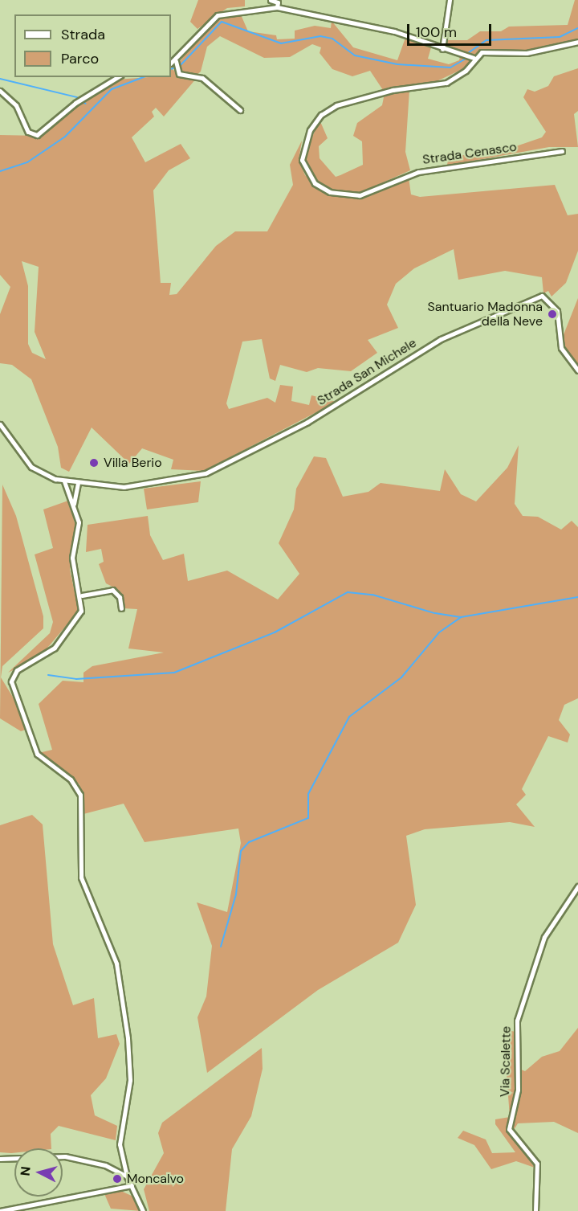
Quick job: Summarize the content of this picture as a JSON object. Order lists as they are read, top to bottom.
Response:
{
  "streets": {
    "street": ["Strada Cenasco", "Strada San Michele", "Via Scalette"]
  },
  "places": ["Santuario Madonna della Neve", "Villa Berio", "Moncalvo"],
  "legend": ["Strada", "Parco"],
  "scale_bar": "100 m",
  "north": "left"
}
